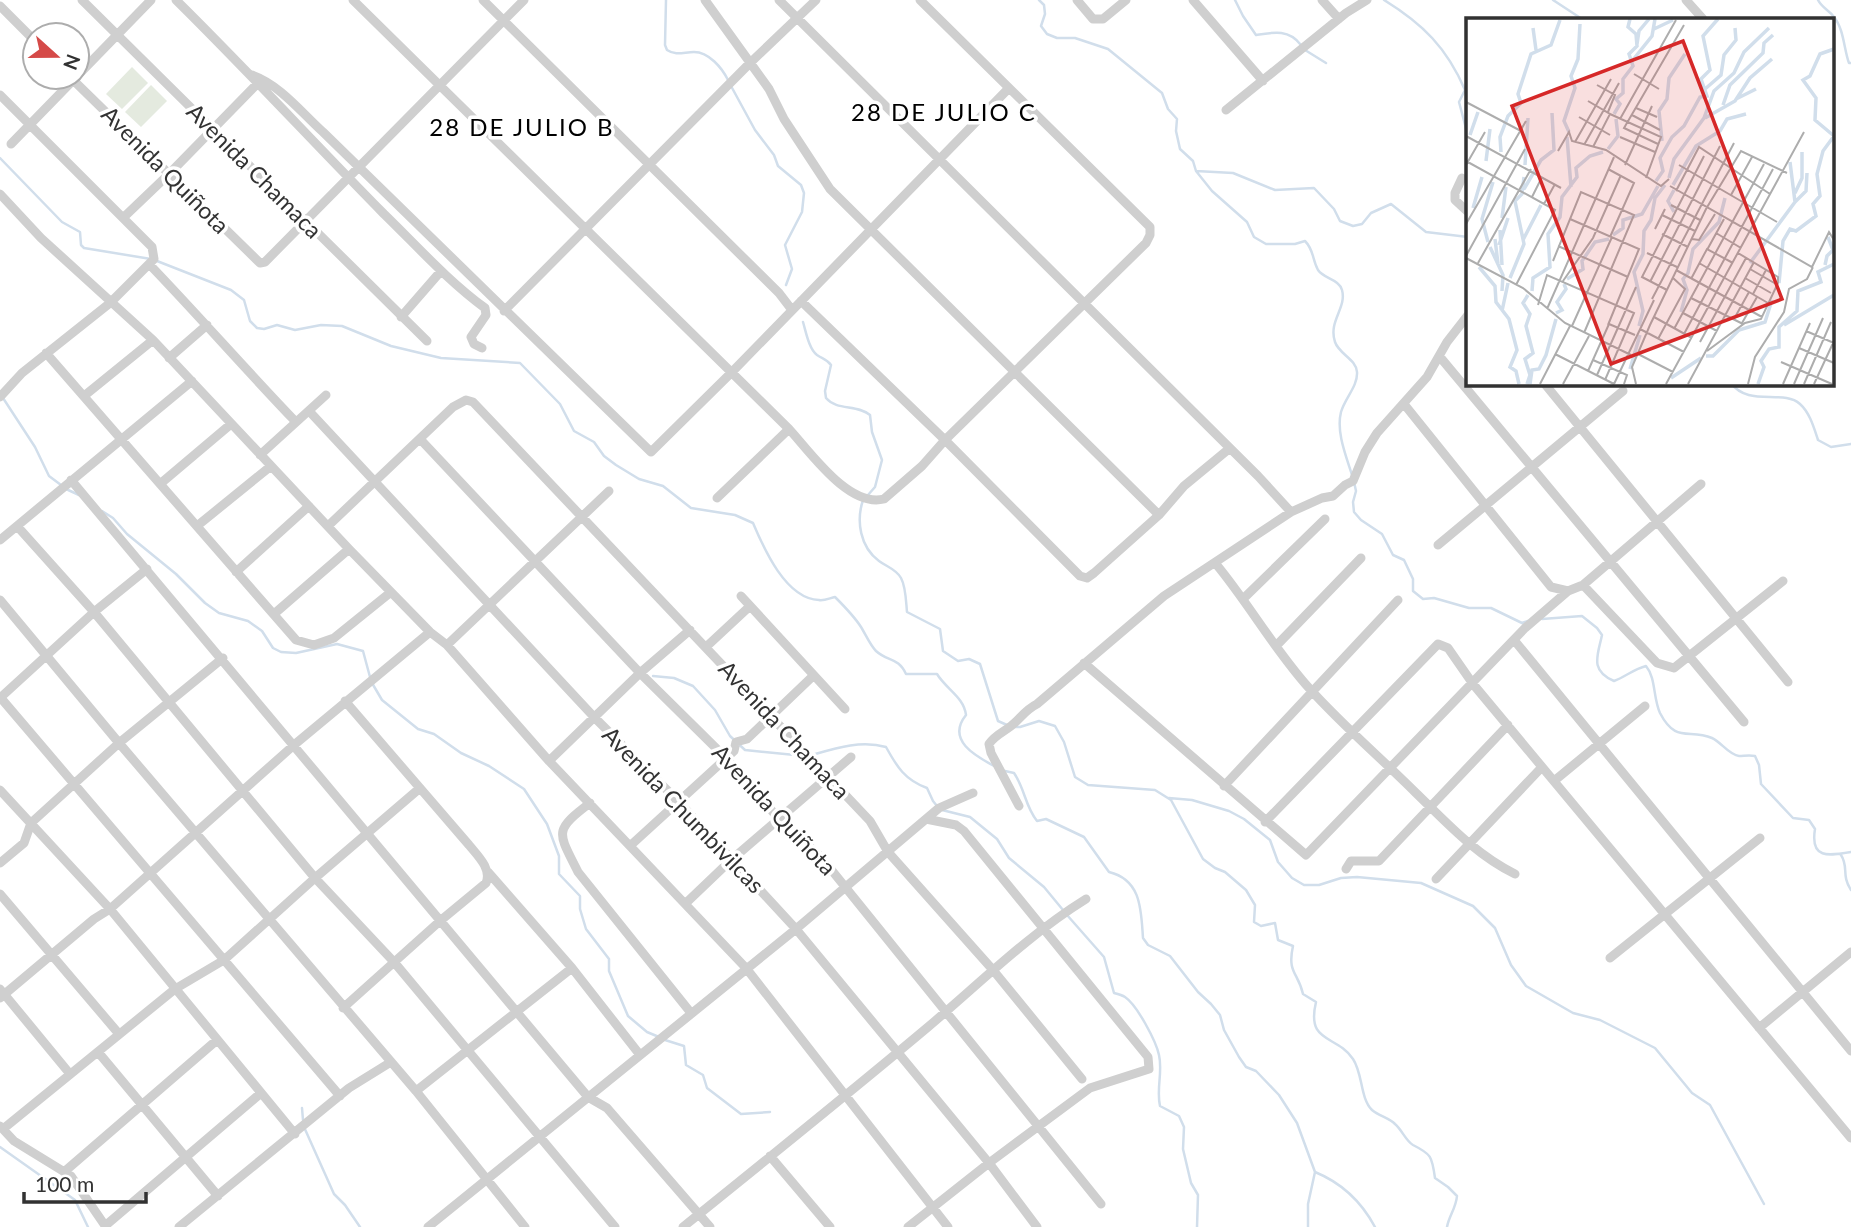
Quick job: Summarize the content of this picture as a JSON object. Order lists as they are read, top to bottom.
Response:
{
  "streets": {
    "street": ["Avenida Quiñota", "Avenida Chamaca", "Avenida Chumbivilcas"]
  },
  "crossings": [
    ["Avenida Quiñota", "Avenida Chamaca"]
  ],
  "districts": ["28 DE JULIO C", "28 DE JULIO B"],
  "scale_bar": "100 m",
  "north": "right"
}
